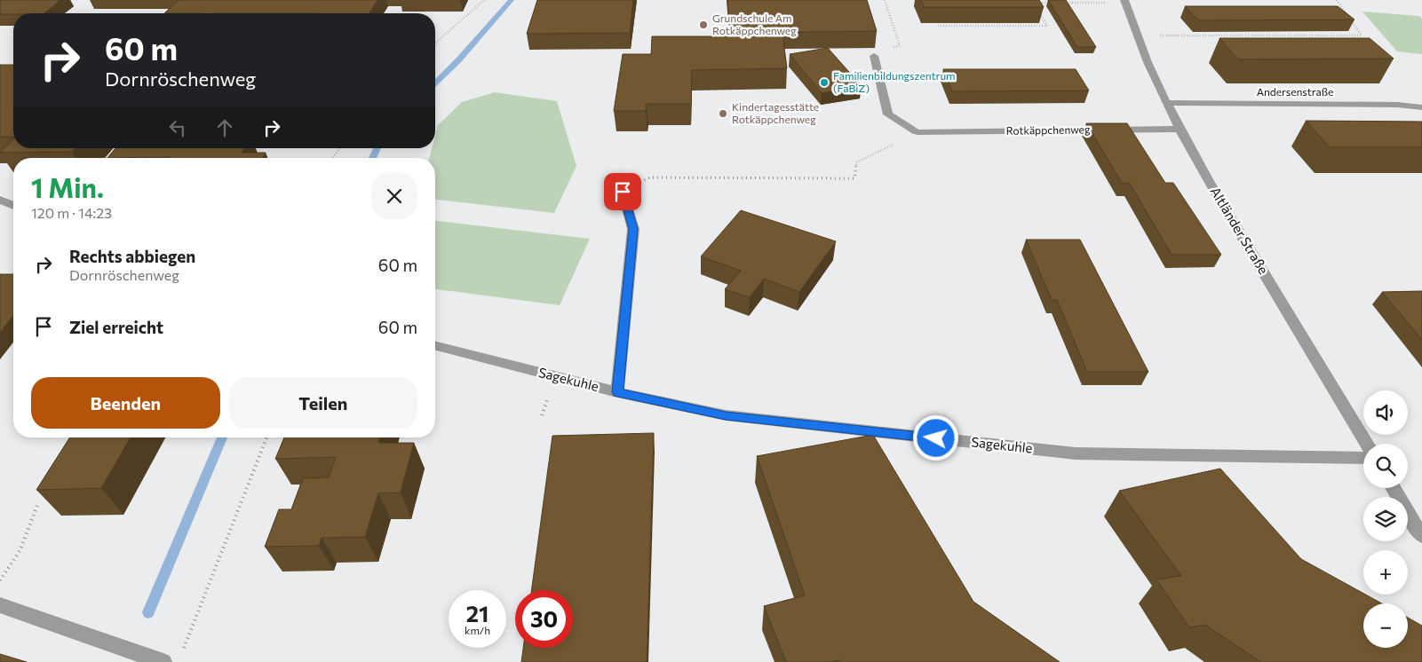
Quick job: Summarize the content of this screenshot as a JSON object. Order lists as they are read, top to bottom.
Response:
{
  "streets": {
    "street": [
      "Andersenstraße",
      "Rotkäppchenweg",
      "Altländer Straße",
      "Sagekuhle"
    ]
  },
  "crossings": [
    ["Andersenstraße", "Altländer Straße"],
    ["Rotkäppchenweg", "Altländer Straße"]
  ],
  "places": ["Grundschule Am Rotkäppchenweg", "Familienbildungszentrum (FaBiZ)", "Kindertagesstätte Rotkäppchenweg"],
  "page": {
    "turn": ["60 m", "Dornröschenweg"],
    "heading": ["1 Min.", "120 m · 14:23"],
    "list": [
      {
        "name": "Rechts abbiegen",
        "note": "Dornröschenweg",
        "value": "60 m"
      },
      {
        "name": "Ziel erreicht",
        "value": "60 m"
      }
    ],
    "buttons": ["Beenden", "Teilen"],
    "map_buttons": ["+", "−"],
    "speed": "21 km/h",
    "limit": "30"
  }
}
